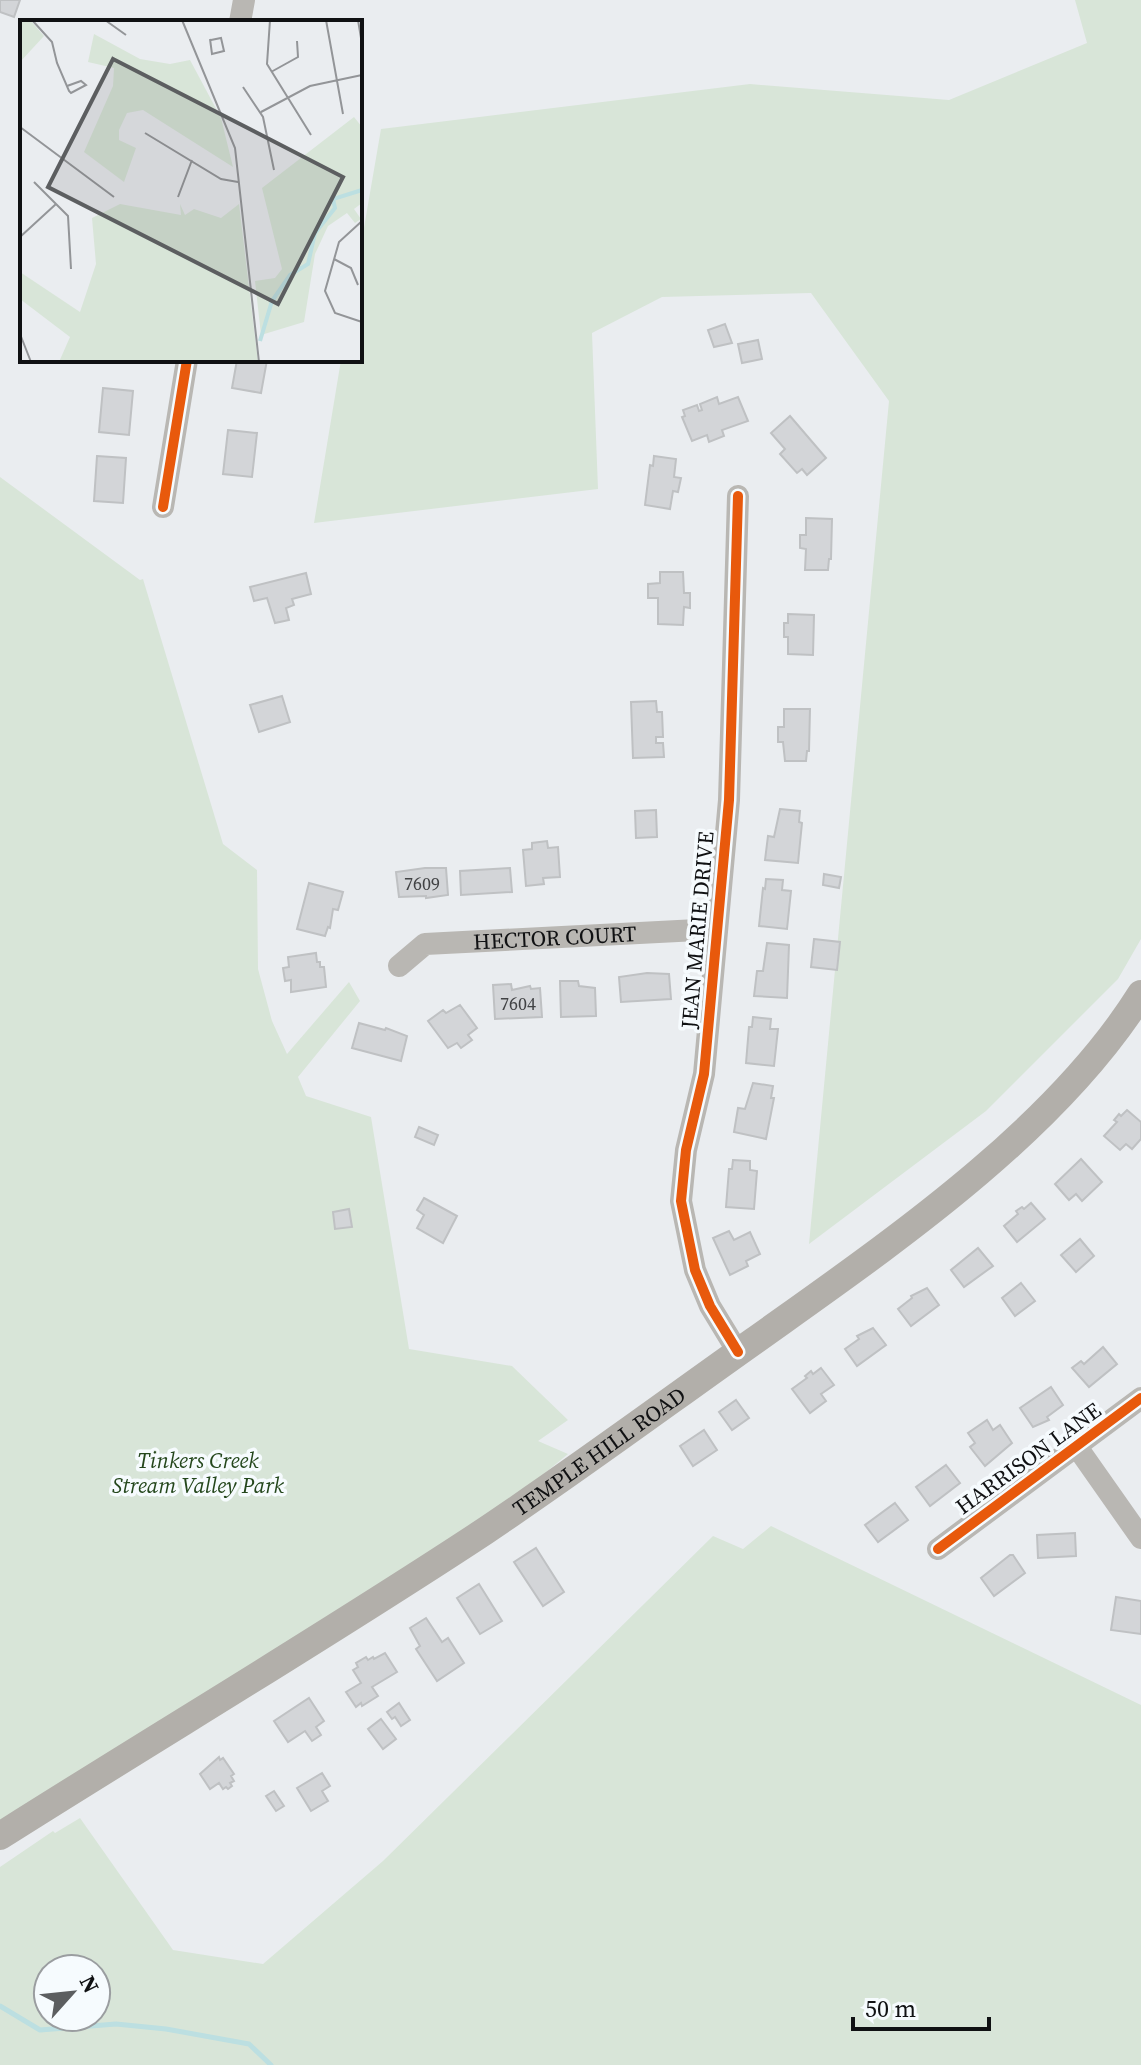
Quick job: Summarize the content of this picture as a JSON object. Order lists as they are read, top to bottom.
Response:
{
  "streets": {
    "main road": ["TEMPLE HILL ROAD"],
    "street": ["JEAN MARIE DRIVE", "HECTOR COURT", "HARRISON LANE"]
  },
  "crossings": [
    ["JEAN MARIE DRIVE", "HECTOR COURT"],
    ["JEAN MARIE DRIVE", "TEMPLE HILL ROAD"]
  ],
  "parks": ["Tinkers Creek Stream Valley Park"],
  "house_numbers": ["7609", "7604"],
  "scale_bar": "50 m",
  "north": "top right"
}
